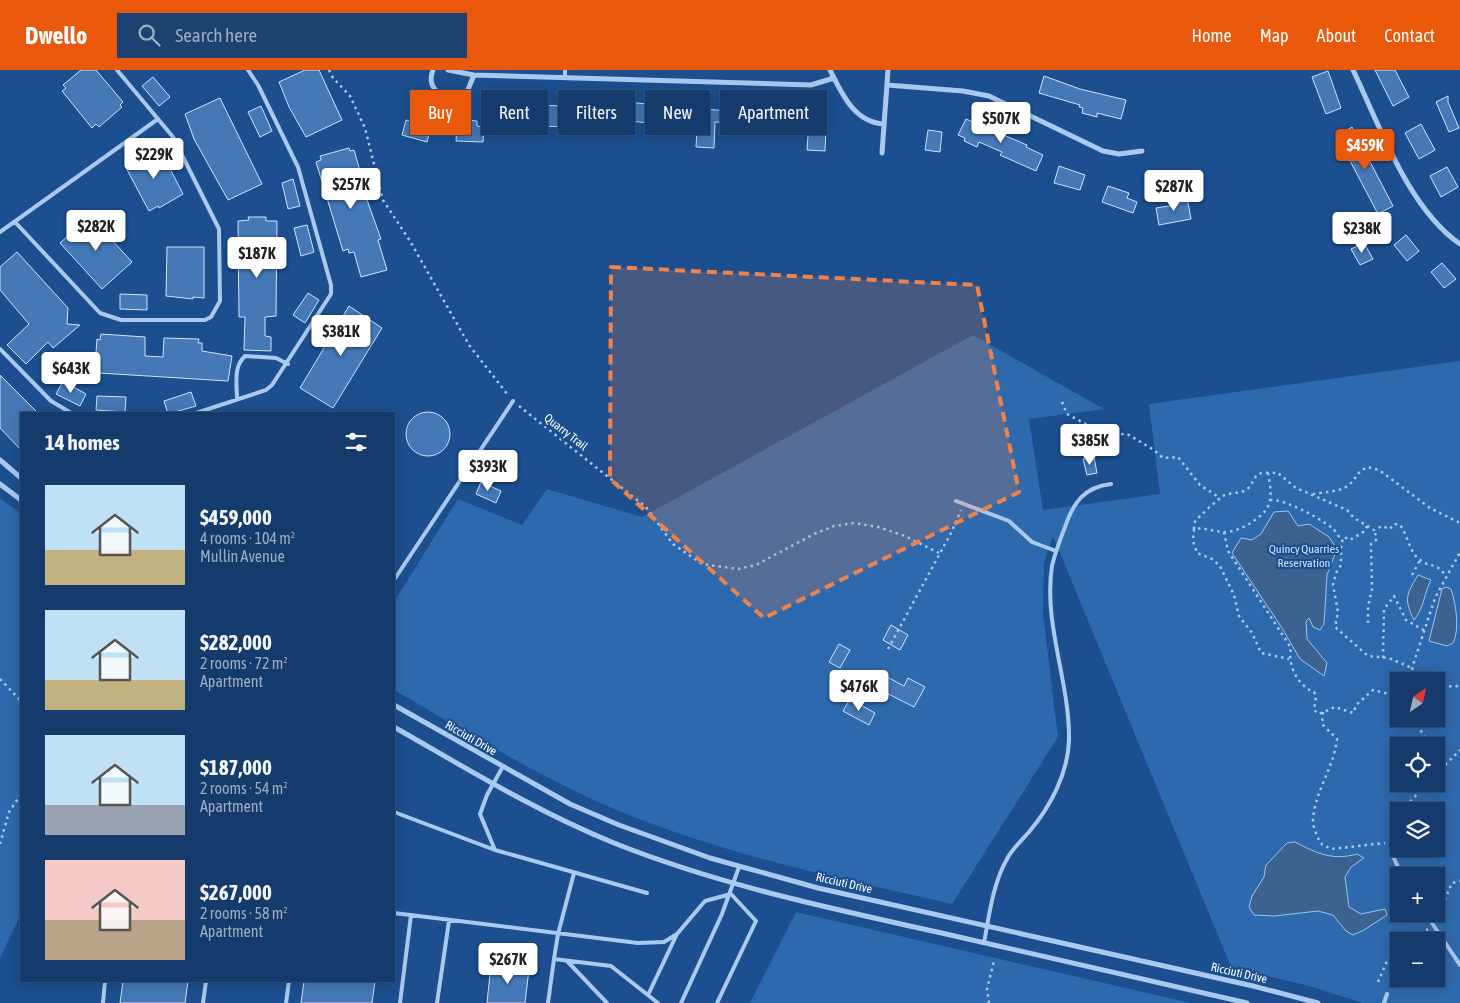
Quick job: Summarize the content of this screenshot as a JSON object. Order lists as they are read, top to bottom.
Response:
{
  "streets": {
    "street": ["Ricciuti Drive"],
    "path": ["Quarry Trail"]
  },
  "parks": ["Quincy Quarries Reservation"],
  "north": "top right",
  "page": {
    "header": "Dwello",
    "search": "Search here",
    "nav": [
      "Home",
      "Map",
      "About",
      "Contact"
    ],
    "chip": [
      "Buy",
      "Rent",
      "Filters",
      "New",
      "Apartment"
    ],
    "price": [
      "$507K",
      "$459K",
      "$229K",
      "$257K",
      "$287K",
      "$282K",
      "$238K",
      "$187K",
      "$381K",
      "$643K",
      "$385K",
      "$393K",
      "$476K",
      "$267K"
    ],
    "heading": "14 homes",
    "list": [
      {
        "name": "$459,000",
        "note": "4 rooms · 104 m² · Mullin Avenue"
      },
      {
        "name": "$282,000",
        "note": "2 rooms · 72 m² · Apartment"
      },
      {
        "name": "$187,000",
        "note": "2 rooms · 54 m² · Apartment"
      },
      {
        "name": "$267,000",
        "note": "2 rooms · 58 m² · Apartment"
      }
    ],
    "map_buttons": ["+", "−"]
  }
}
